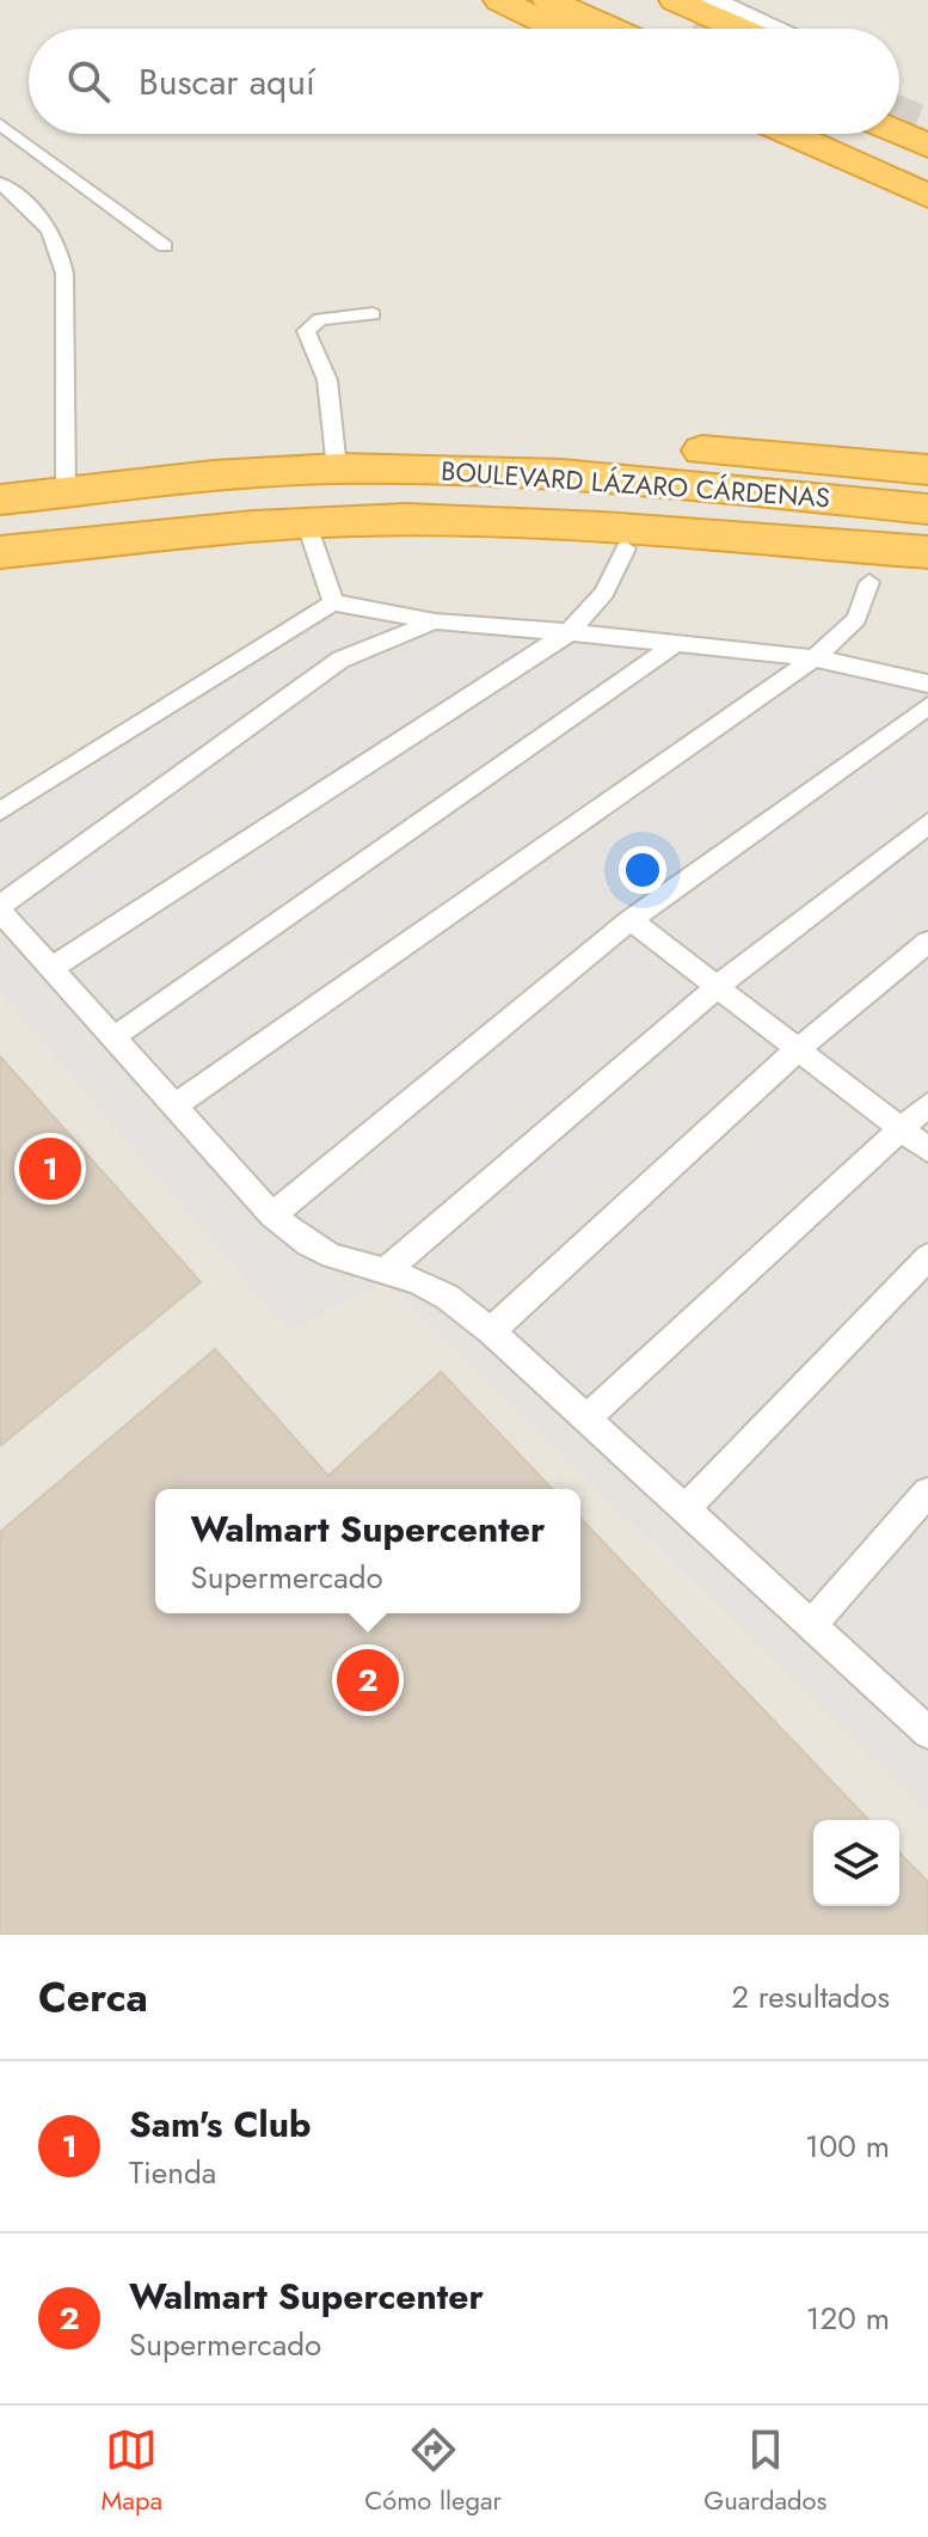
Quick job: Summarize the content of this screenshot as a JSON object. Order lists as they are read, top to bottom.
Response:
{
  "streets": {
    "highway": ["BOULEVARD LÁZARO CÁRDENAS"]
  },
  "page": {
    "search": "Buscar aquí",
    "pins": ["1", "2"],
    "popup": ["Walmart Supercenter", "Supermercado"],
    "heading": ["Cerca", "2 resultados"],
    "list": [
      {
        "mark": "1",
        "name": "Sam's Club",
        "note": "Tienda",
        "value": "100 m"
      },
      {
        "mark": "2",
        "name": "Walmart Supercenter",
        "note": "Supermercado",
        "value": "120 m"
      }
    ],
    "nav": ["Mapa", "Cómo llegar", "Guardados"]
  }
}
